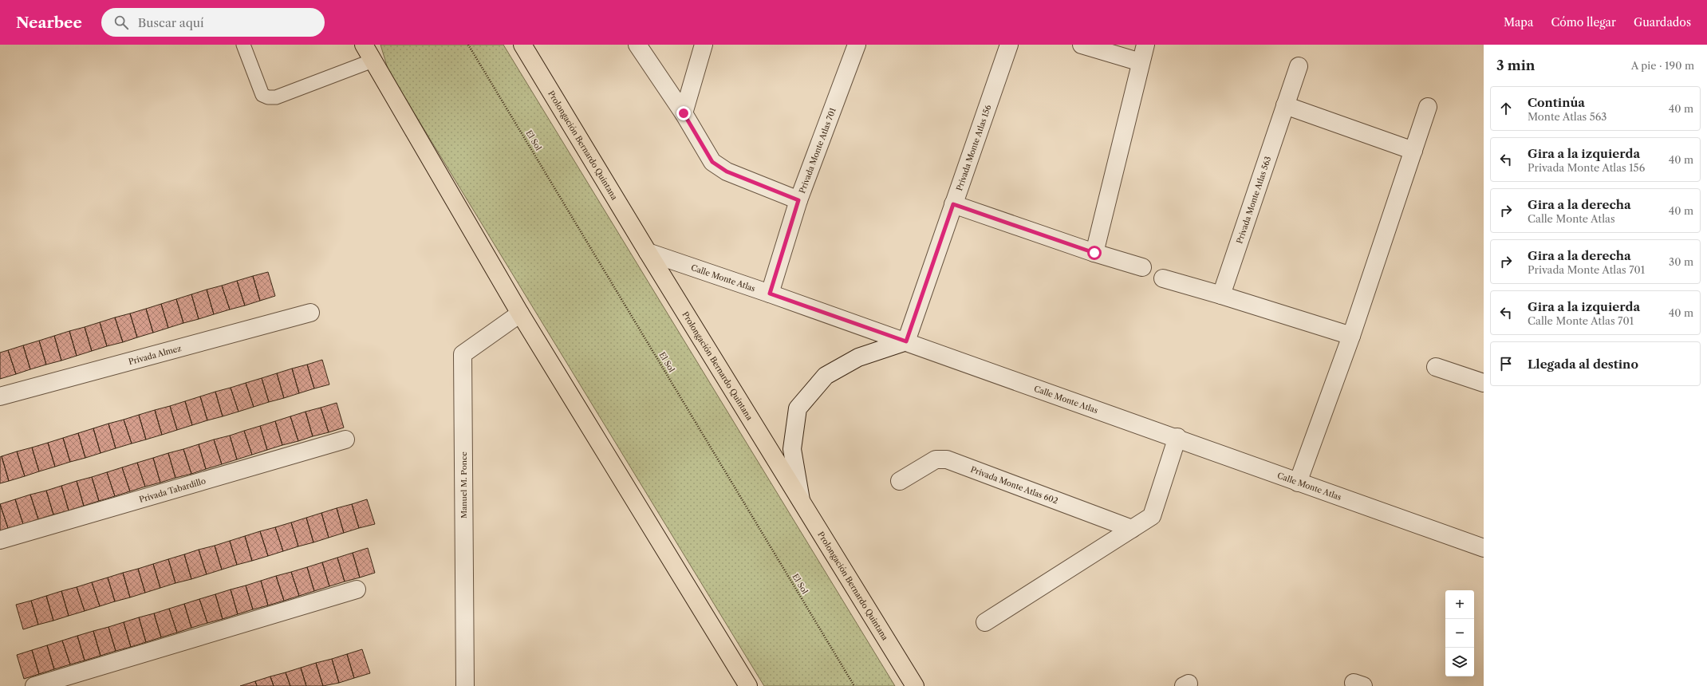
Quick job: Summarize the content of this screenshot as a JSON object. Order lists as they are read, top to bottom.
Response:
{
  "streets": {
    "main road": ["Prolongación Bernardo Quintana"],
    "street": [
      "Privada Monte Atlas 156",
      "Privada Monte Atlas 701",
      "Privada Monte Atlas 563",
      "Calle Monte Atlas",
      "Privada Almez",
      "Manuel M. Ponce",
      "Privada Monte Atlas 602",
      "Privada Tabardillo"
    ],
    "path": ["El Sol"]
  },
  "crossings": [
    ["Prolongación Bernardo Quintana", "Calle Monte Atlas"],
    ["Privada Monte Atlas 156", "Calle Monte Atlas"],
    ["Privada Monte Atlas 701", "Calle Monte Atlas"]
  ],
  "page": {
    "header": "Nearbee",
    "search": "Buscar aquí",
    "nav": ["Mapa", "Cómo llegar", "Guardados"],
    "heading": ["3 min", "A pie · 190 m"],
    "list": [
      ["Continúa", "Monte Atlas 563", "40 m"],
      ["Gira a la izquierda", "Privada Monte Atlas 156", "40 m"],
      ["Gira a la derecha", "Calle Monte Atlas", "40 m"],
      ["Gira a la derecha", "Privada Monte Atlas 701", "30 m"],
      ["Gira a la izquierda", "Calle Monte Atlas 701", "40 m"],
      "Llegada al destino"
    ],
    "map_buttons": ["+", "−"]
  }
}
